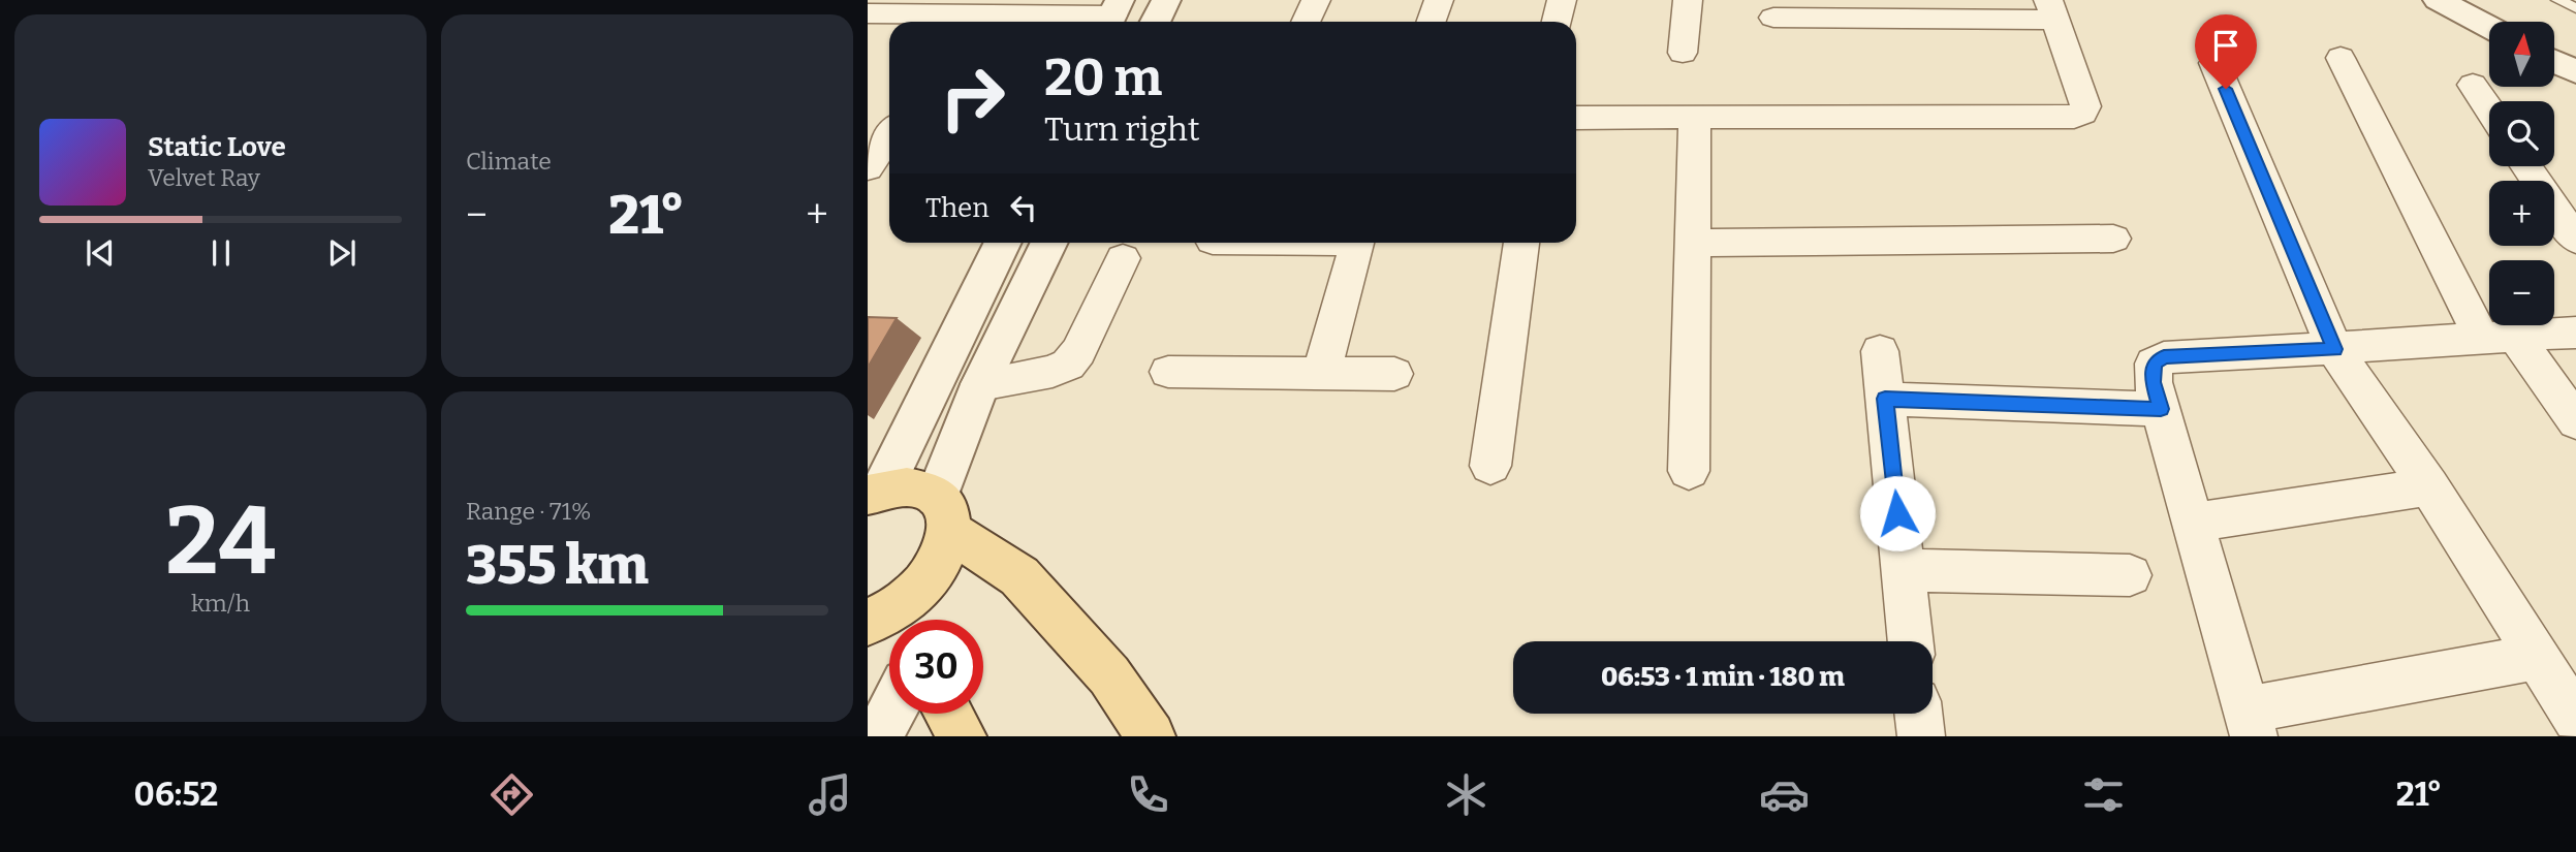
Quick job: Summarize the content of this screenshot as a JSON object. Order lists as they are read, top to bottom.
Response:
{
  "north": "top",
  "page": {
    "tile": [
      "Climate",
      ["24", "km/h"],
      ["Range · 71%", "355 km"]
    ],
    "map_buttons": ["+", "−"],
    "turn": ["20 m", "Turn right"],
    "song": ["Static Love", "Velvet Ray"],
    "then": "Then",
    "heat": ["−", "21°", "+"],
    "limit": "30",
    "trip": "06:53 · 1 min · 180 m",
    "tabs": ["06:52", "21°"]
  }
}
